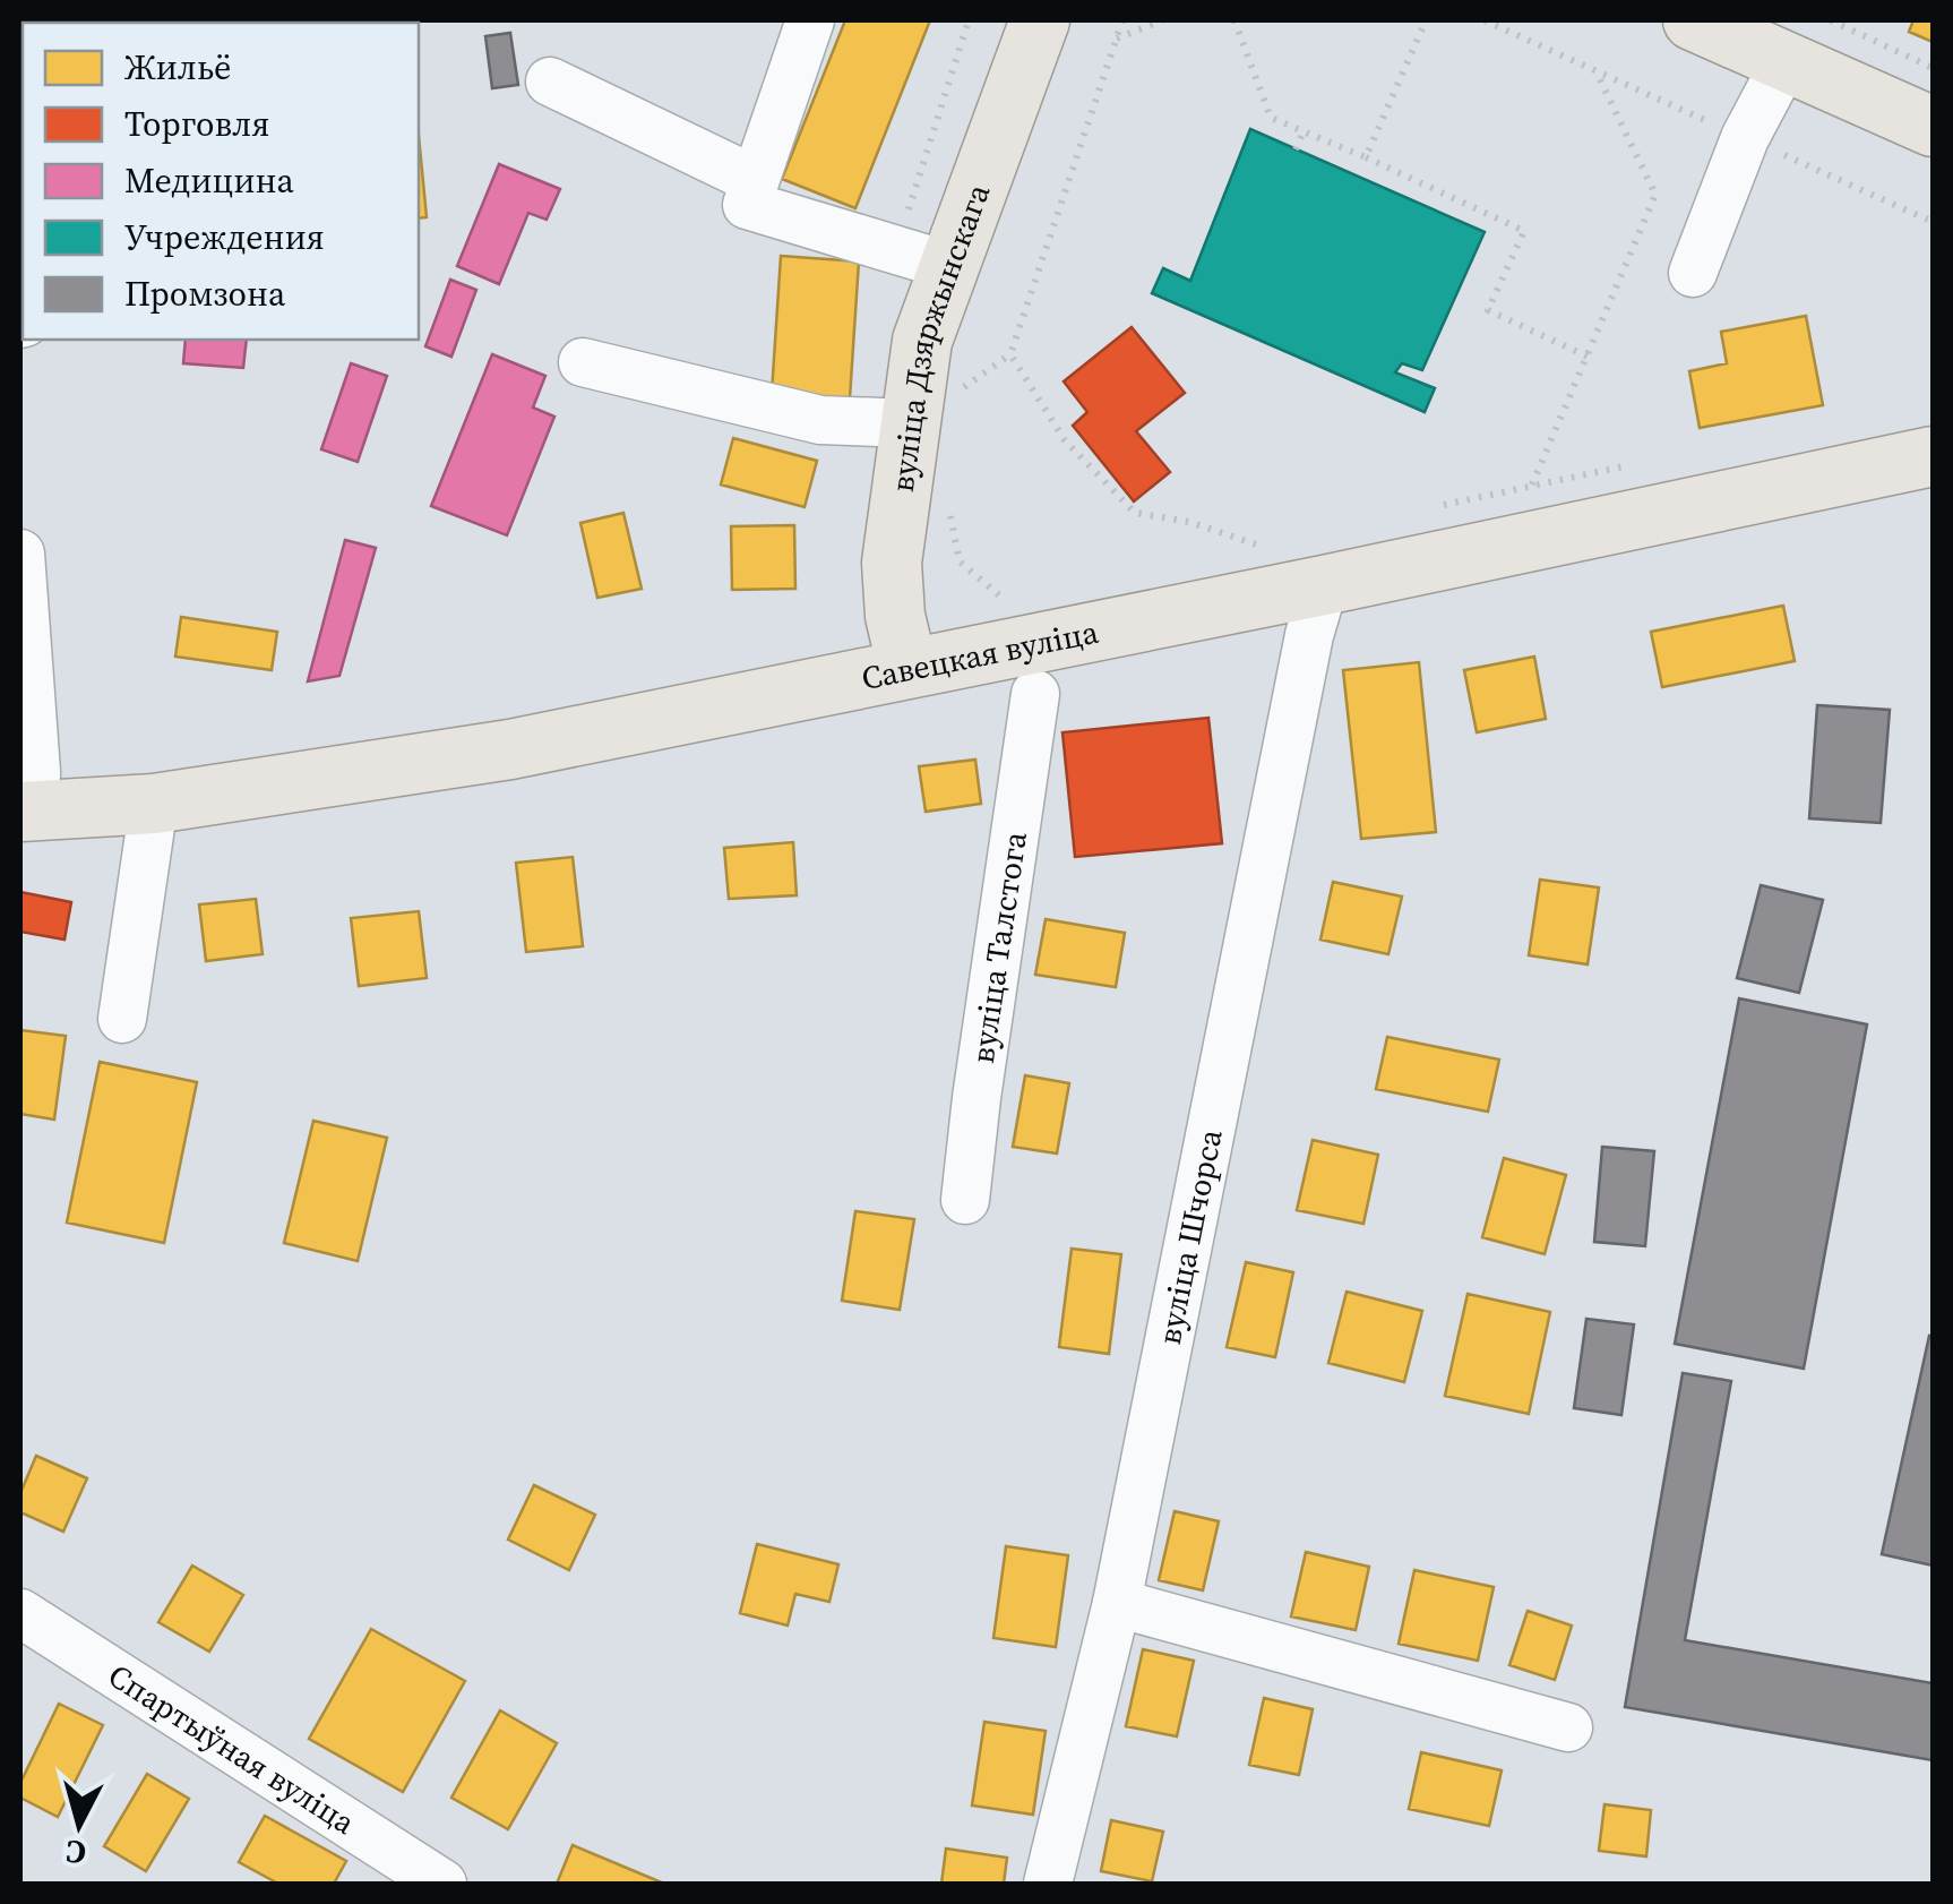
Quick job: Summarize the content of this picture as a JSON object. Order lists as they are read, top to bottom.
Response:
{
  "streets": {
    "main road": ["вуліца Дзяржынскага", "Савецкая вуліца"],
    "street": ["вуліца Талстога", "вуліца Шчорса", "Спартыўная вуліца"]
  },
  "crossings": [
    ["вуліца Дзяржынскага", "Савецкая вуліца"],
    ["Савецкая вуліца", "вуліца Шчорса"]
  ],
  "legend": [
    "Жильё",
    "Торговля",
    "Медицина",
    "Учреждения",
    "Промзона"
  ],
  "north": "bottom"
}
